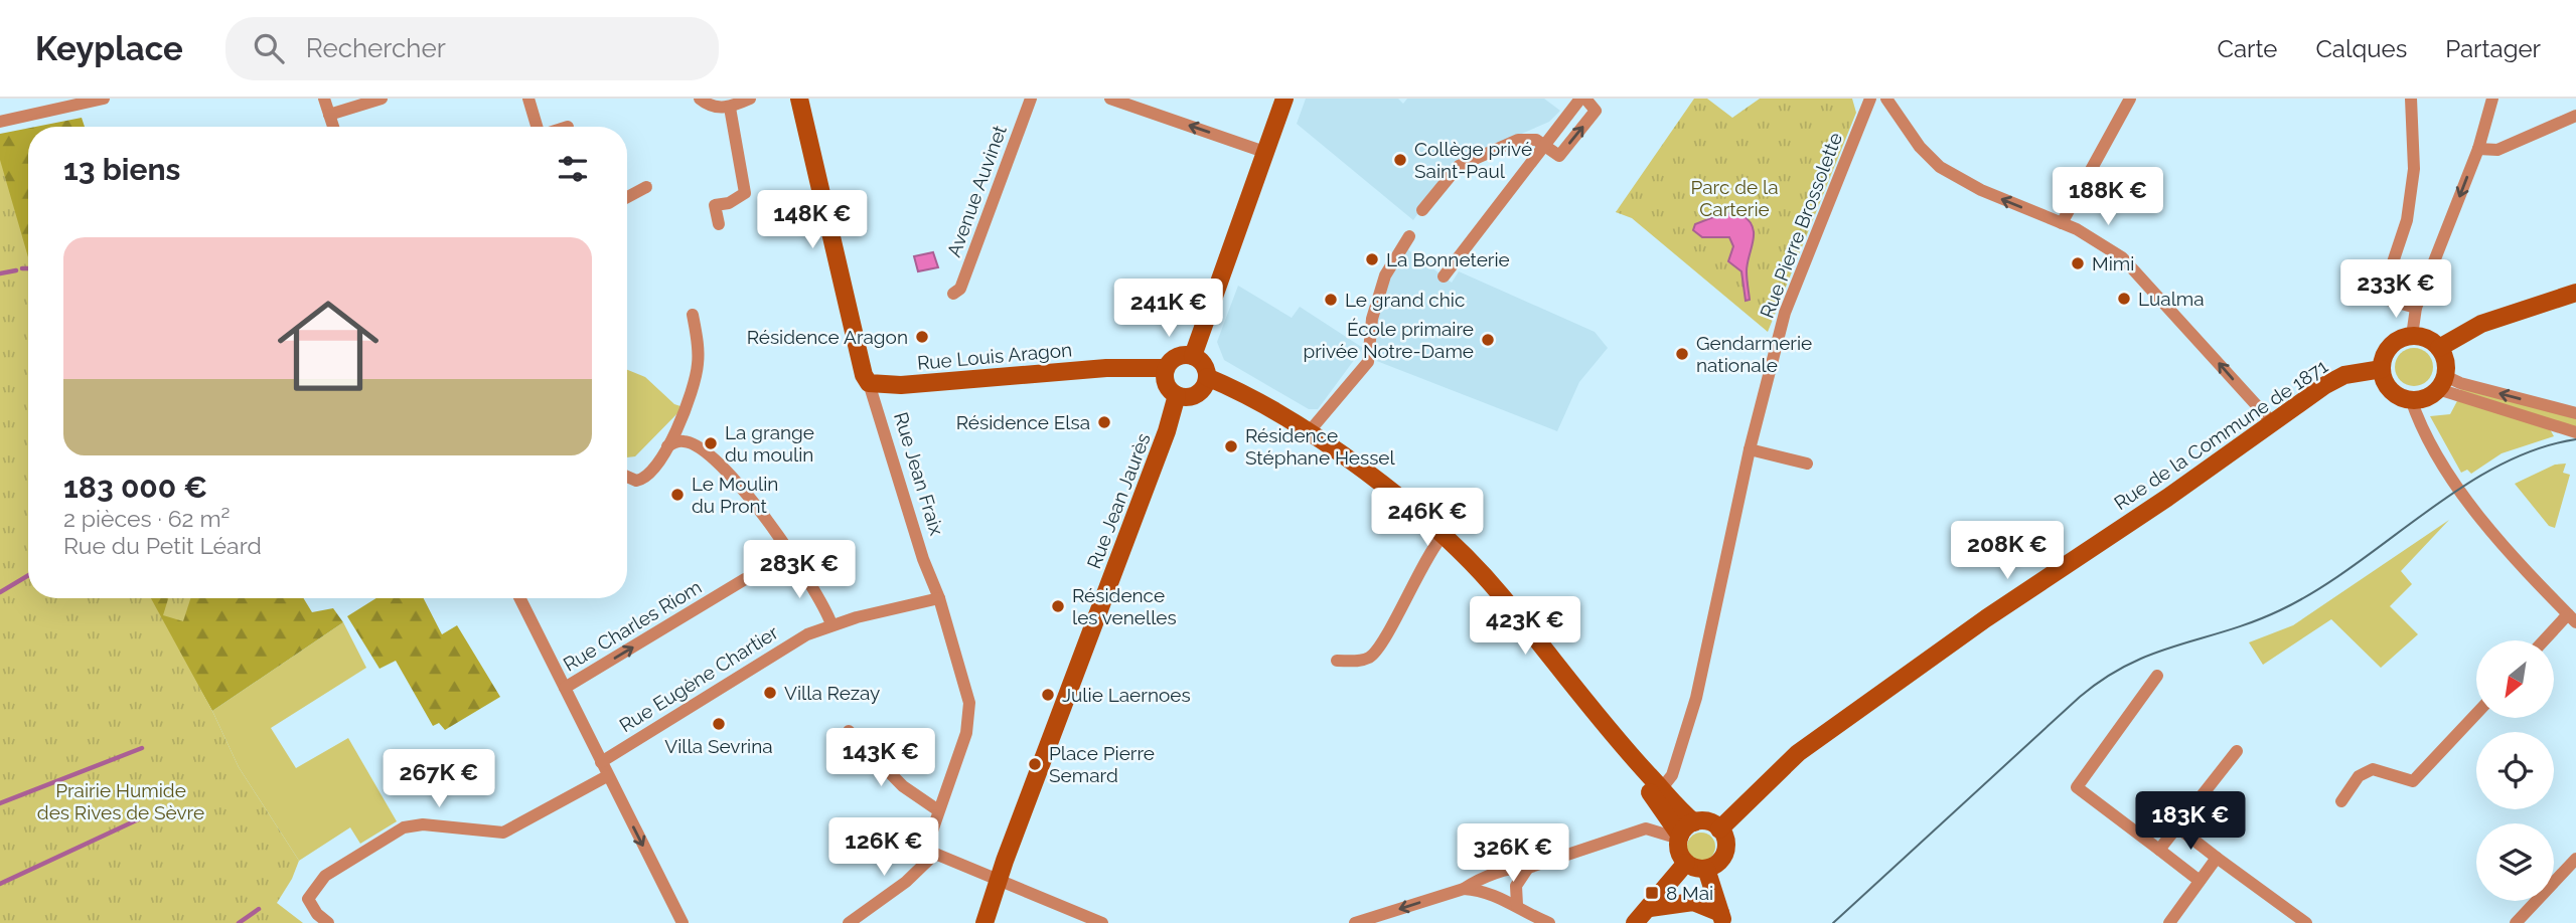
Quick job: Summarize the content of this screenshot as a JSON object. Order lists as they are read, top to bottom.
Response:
{
  "streets": {
    "street": [
      "Avenue Auvinet",
      "Rue Pierre Brossolette",
      "Rue Louis Aragon",
      "Rue de la Commune de 1871",
      "Rue Jean Fraix",
      "Rue Jean Jaurès",
      "Rue Charles Riom",
      "Rue Eugène Chartier"
    ]
  },
  "crossings": [
    ["Rue Louis Aragon", "Rue Jean Fraix"],
    ["Rue Louis Aragon", "Rue Jean Jaurès"],
    ["Rue Jean Fraix", "Rue Eugène Chartier"]
  ],
  "one_way": ["Rue Charles Riom"],
  "parks": ["Parc de la Carterie", "Prairie Humide des Rives de Sèvre"],
  "places": {
    "other": [
      "Collège privé Saint-Paul",
      "La Bonneterie",
      "Mimi",
      "Lualma",
      "Le grand chic",
      "Résidence Aragon",
      "École primaire privée Notre-Dame",
      "Gendarmerie nationale",
      "Résidence Elsa",
      "La grange du moulin",
      "Résidence Stéphane Hessel",
      "Le Moulin du Pront",
      "Résidence les venelles",
      "Villa Rezay",
      "Julie Laernoes",
      "Villa Sevrina",
      "Place Pierre Semard"
    ],
    "transit": ["8 Mai"]
  },
  "north": "bottom left",
  "page": {
    "header": "Keyplace",
    "search": "Rechercher",
    "nav": ["Carte", "Calques", "Partager"],
    "heading": "13 biens",
    "price": [
      "188K €",
      "148K €",
      "233K €",
      "241K €",
      "246K €",
      "208K €",
      "283K €",
      "423K €",
      "143K €",
      "267K €",
      "183K €",
      "126K €",
      "326K €"
    ],
    "list": [
      {
        "name": "183 000 €",
        "note": "2 pièces · 62 m² · Rue du Petit Léard"
      }
    ]
  }
}
